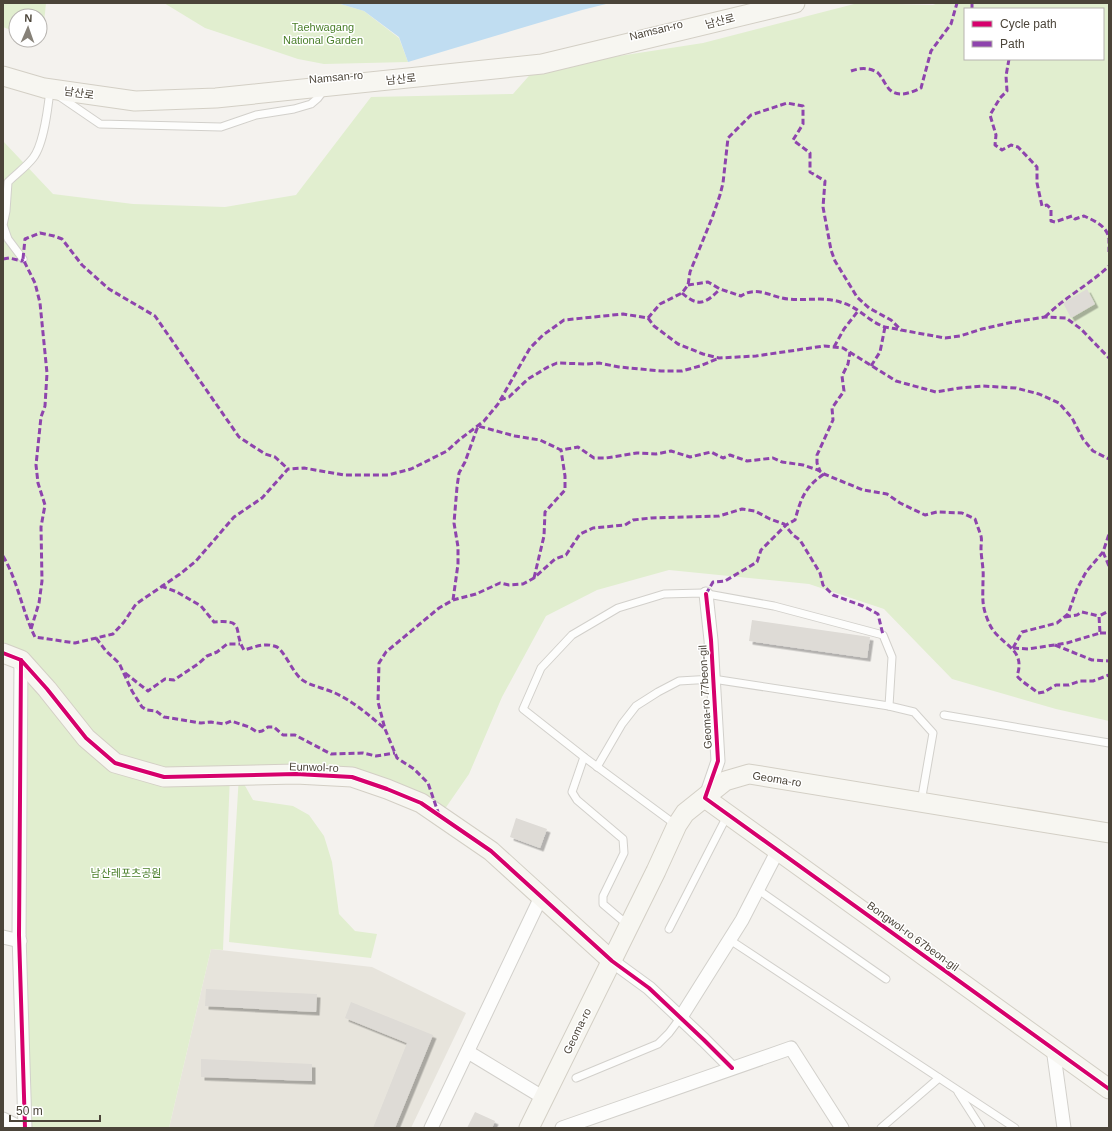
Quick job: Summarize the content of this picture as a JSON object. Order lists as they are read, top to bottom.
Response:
{
  "streets": {
    "main road": [
      "남산로",
      "Namsan-ro",
      "Eunwol-ro",
      "Geoma-ro",
      "Bongwol-ro 67beon-gil"
    ],
    "street": ["Geoma-ro 77beon-gil"]
  },
  "crossings": [
    ["Geoma-ro 77beon-gil", "Geoma-ro"],
    ["Geoma-ro 77beon-gil", "Bongwol-ro 67beon-gil"],
    ["Eunwol-ro", "Geoma-ro"],
    ["Geoma-ro", "Bongwol-ro 67beon-gil"]
  ],
  "parks": ["Taehwagang National Garden", "남산레포츠공원"],
  "legend": ["Cycle path", "Path"],
  "scale_bar": "50 m",
  "north": "top"
}
